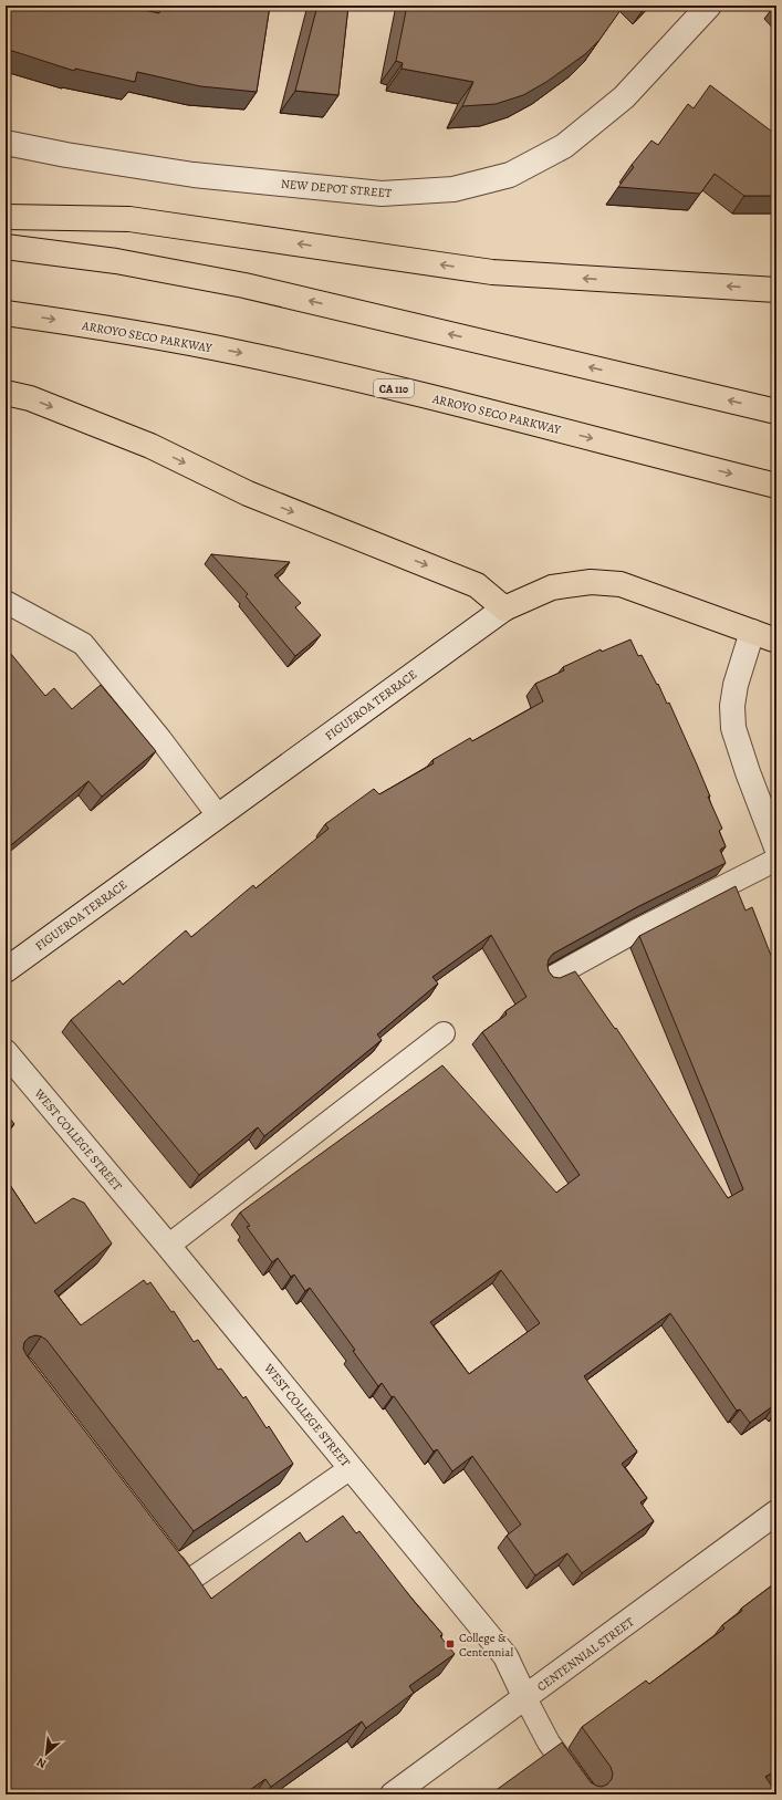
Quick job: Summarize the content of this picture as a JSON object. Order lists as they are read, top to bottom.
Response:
{
  "streets": {
    "main road": ["ARROYO SECO PARKWAY", "CA 110", "FIGUEROA TERRACE"],
    "street": ["NEW DEPOT STREET", "WEST COLLEGE STREET", "CENTENNIAL STREET"]
  },
  "crossings": [
    ["WEST COLLEGE STREET", "CENTENNIAL STREET"]
  ],
  "places": {
    "transit": ["College & Centennial"]
  },
  "north": "bottom left"
}
